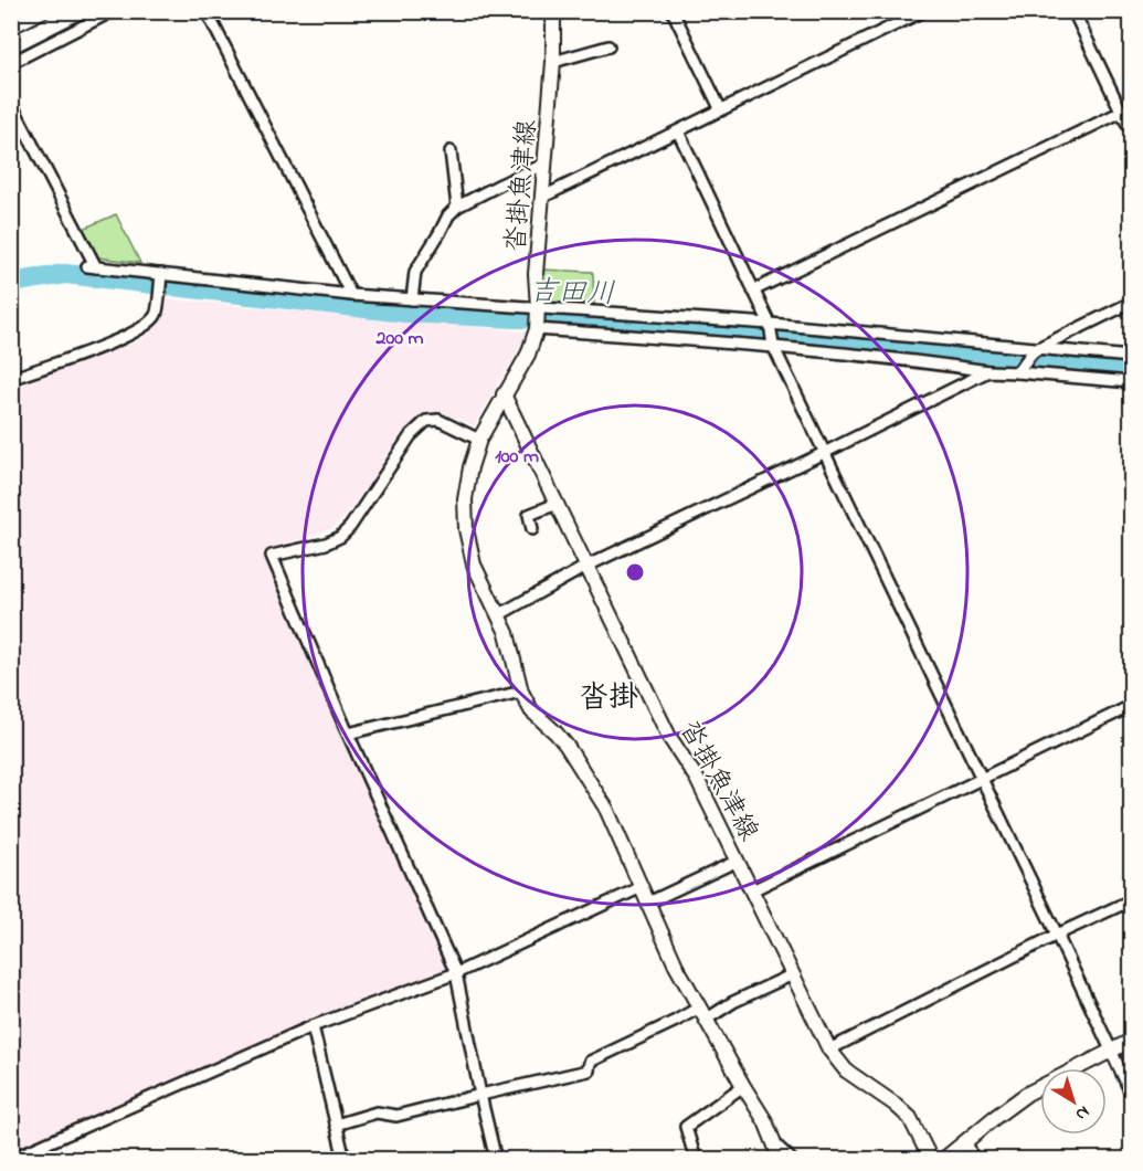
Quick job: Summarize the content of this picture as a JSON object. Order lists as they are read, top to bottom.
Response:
{
  "streets": {
    "main road": ["沓掛魚津線"]
  },
  "districts": ["沓掛"],
  "water": ["吉田川"],
  "north": "bottom right",
  "rings": ["200 m", "100 m"]
}
